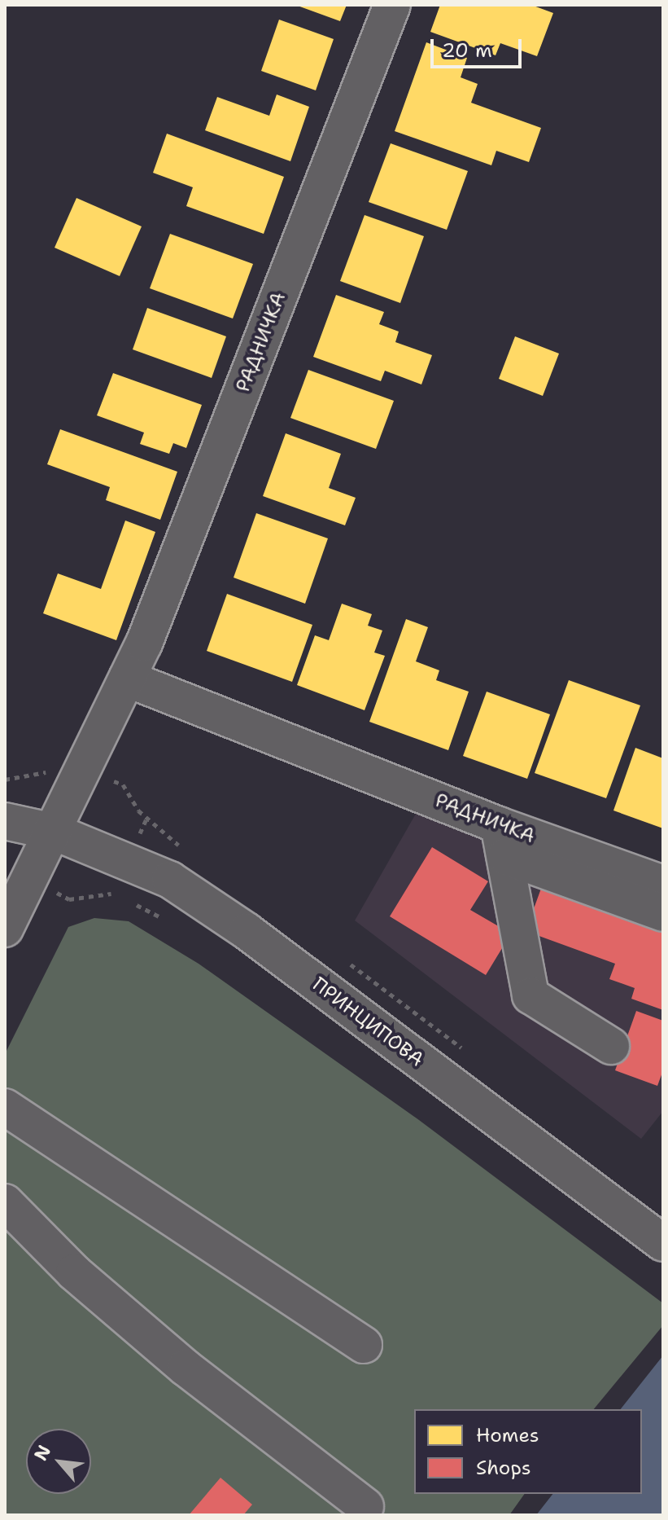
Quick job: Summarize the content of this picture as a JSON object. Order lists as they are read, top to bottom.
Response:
{
  "streets": {
    "street": ["РАДНИЧКА", "ПРИНЦИПОВА"]
  },
  "crossings": [
    ["РАДНИЧКА", "ПРИНЦИПОВА"]
  ],
  "legend": ["Homes", "Shops"],
  "scale_bar": "20 m",
  "north": "top left"
}
